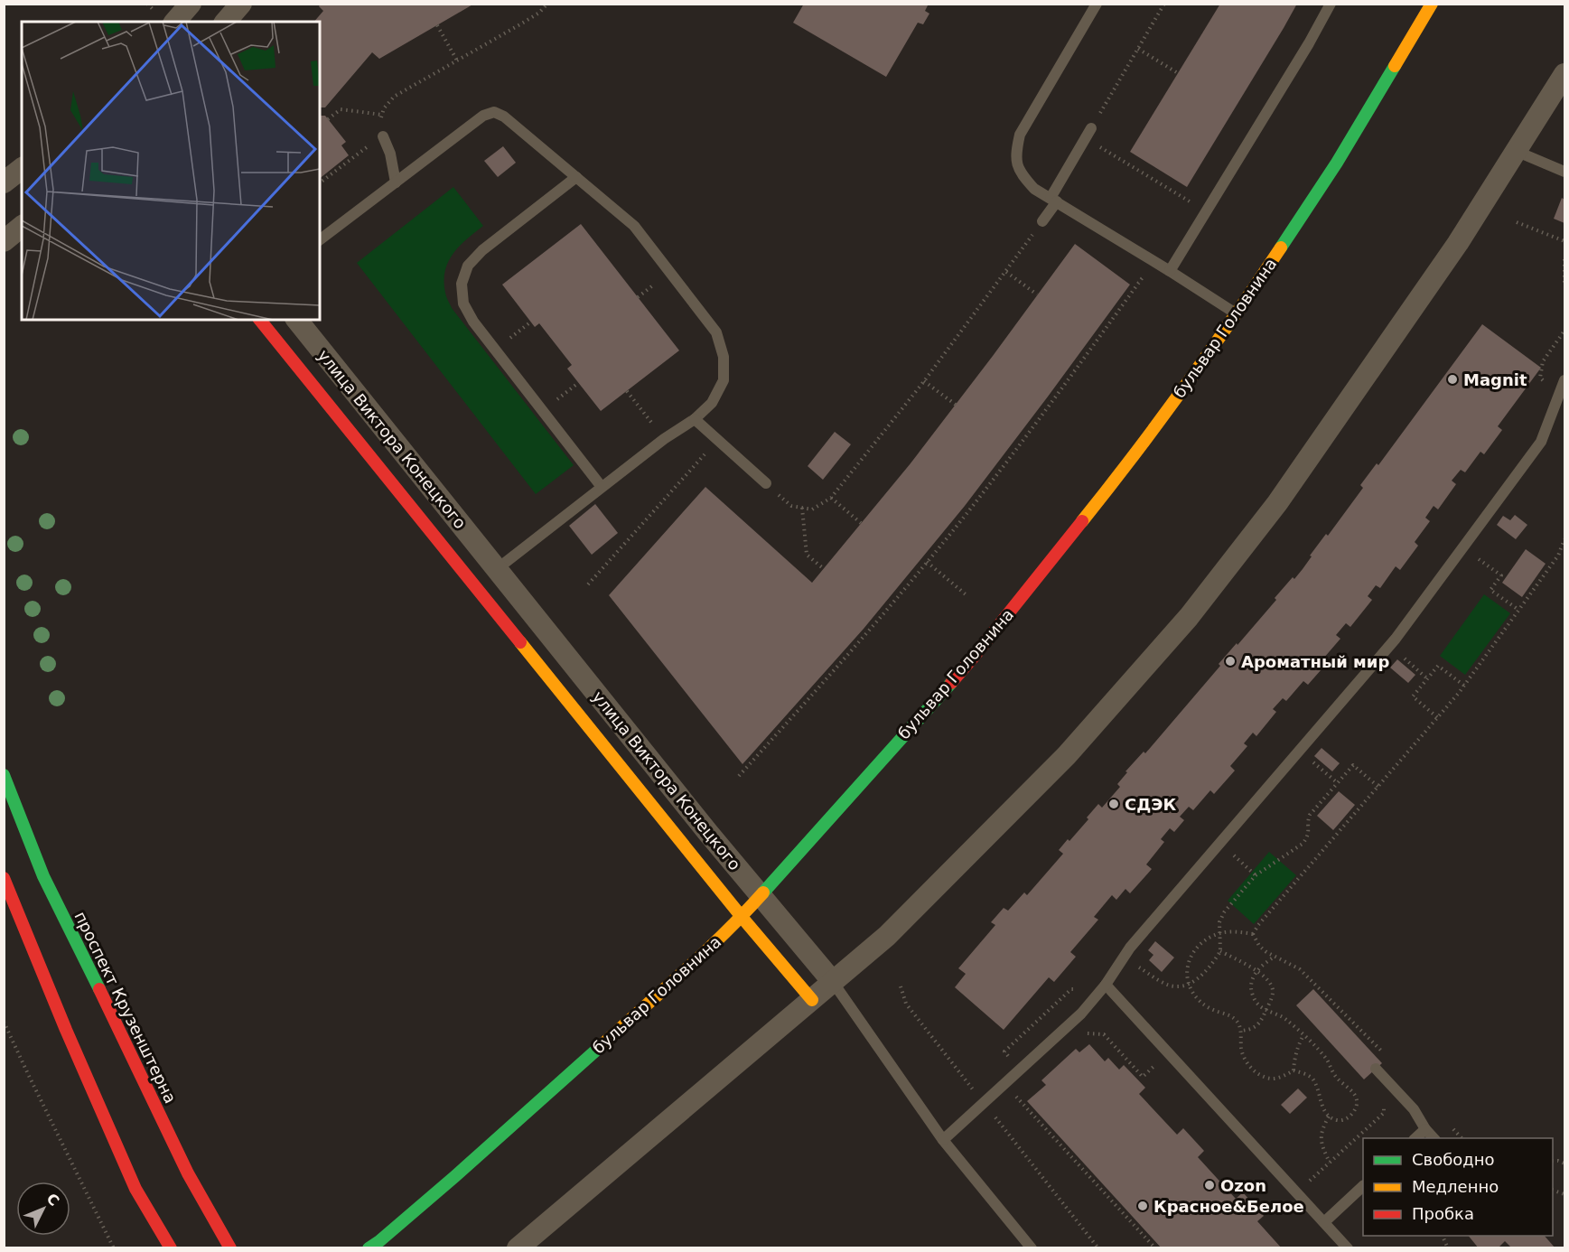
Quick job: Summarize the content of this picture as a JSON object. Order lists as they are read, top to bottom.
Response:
{
  "streets": {
    "street": ["бульвар Головнина", "улица Виктора Конецкого", "проспект Крузенштерна"]
  },
  "crossings": [
    ["бульвар Головнина", "улица Виктора Конецкого"]
  ],
  "places": [
    "Magnit",
    "Ароматный мир",
    "СДЭК",
    "Ozon",
    "Красное&Белое"
  ],
  "legend": ["Свободно", "Медленно", "Пробка"],
  "north": "top right"
}
